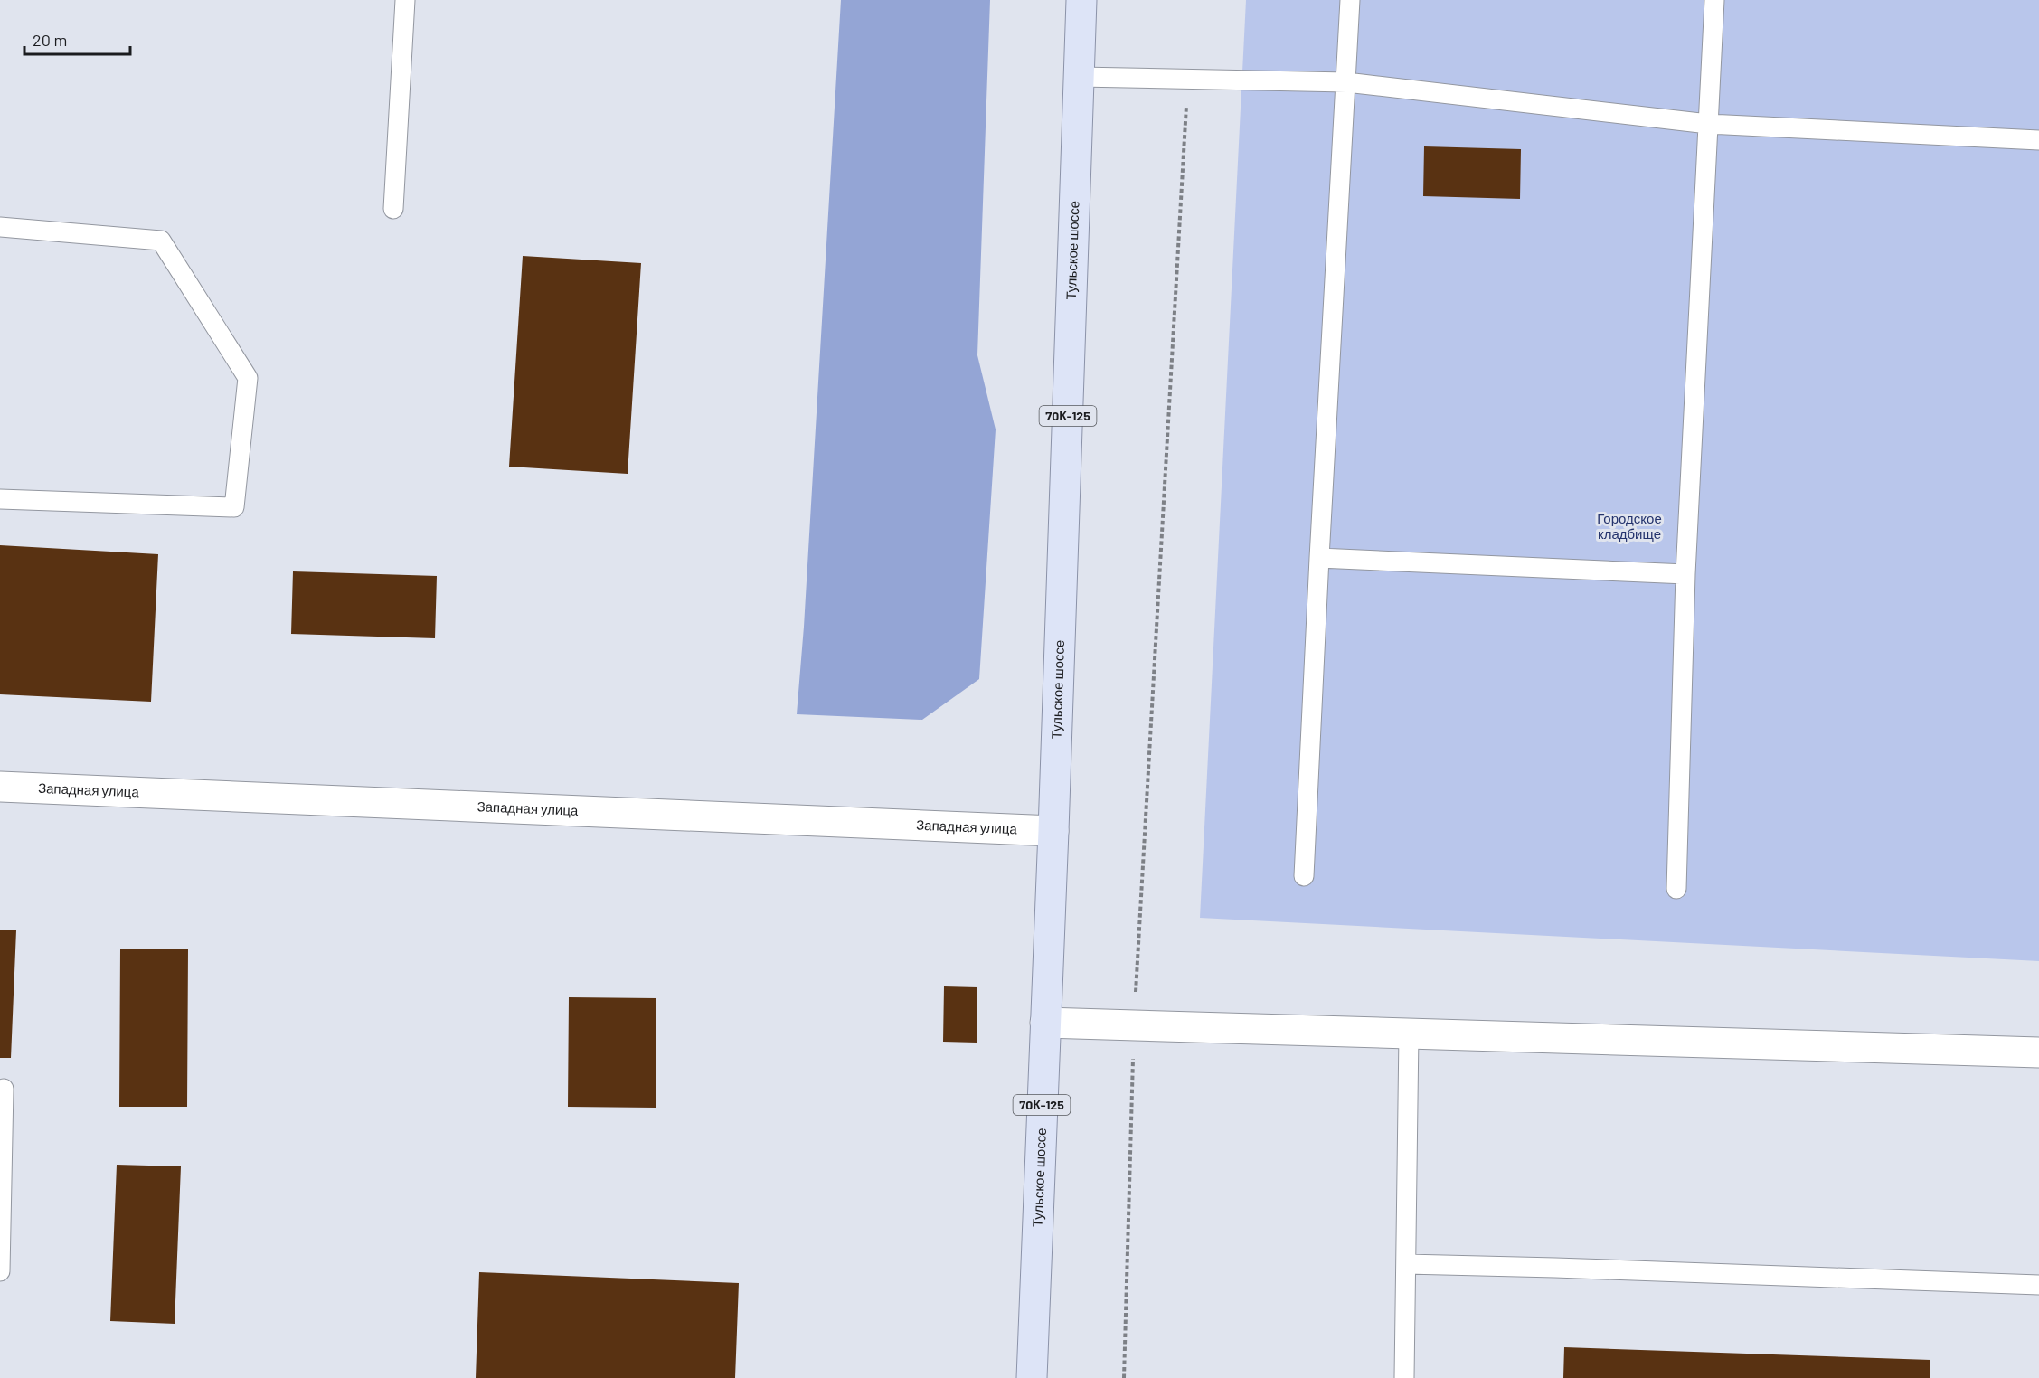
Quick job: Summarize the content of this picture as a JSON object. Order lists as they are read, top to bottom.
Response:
{
  "streets": {
    "main road": ["Тульское шоссе", "70К-125"],
    "street": ["Западная улица"]
  },
  "crossings": [
    ["Тульское шоссе", "Западная улица"]
  ],
  "parks": ["Городское кладбище"],
  "scale_bar": "20 m"
}
